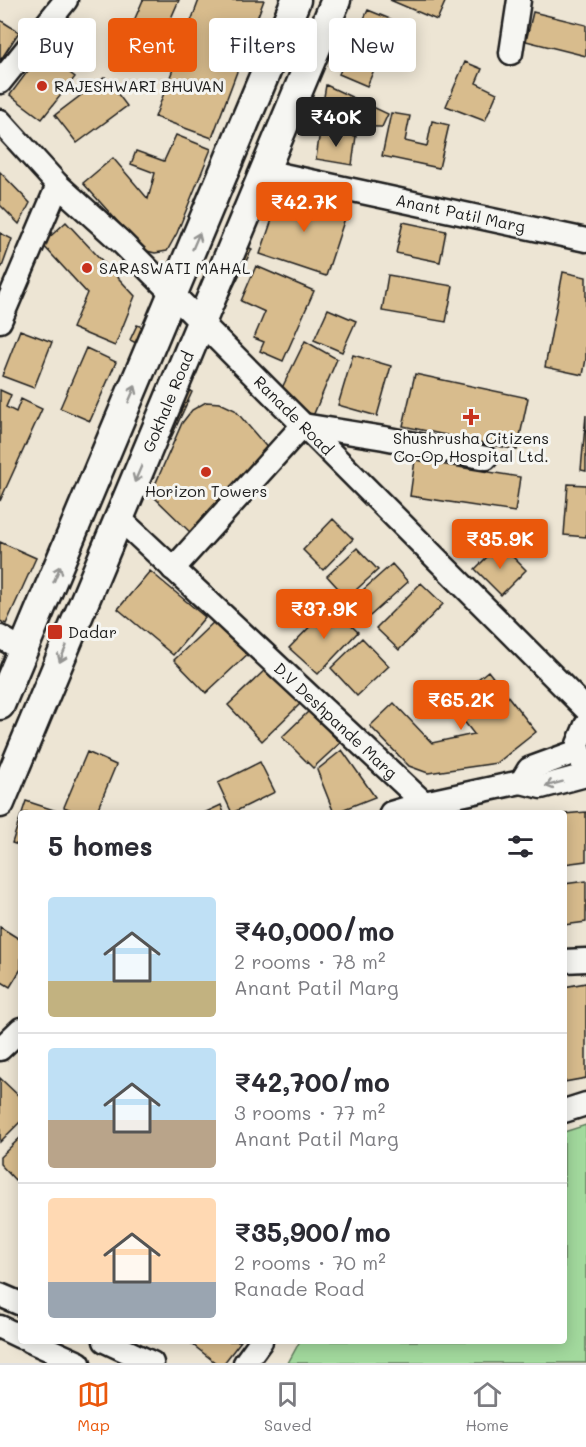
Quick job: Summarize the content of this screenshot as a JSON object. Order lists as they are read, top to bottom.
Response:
{
  "streets": {
    "main road": ["Gokhale Road"],
    "street": ["Anant Patil Marg", "Ranade Road", "D.V Deshpande Marg"]
  },
  "crossings": [
    ["Anant Patil Marg", "Gokhale Road"],
    ["Gokhale Road", "Ranade Road"],
    ["Gokhale Road", "D.V Deshpande Marg"]
  ],
  "places": {
    "other": ["RAJESHWARI BHUVAN", "SARASWATI MAHAL", "Horizon Towers"],
    "health": ["Shushrusha Citizens Co-Op Hospital Ltd."],
    "transit": ["Dadar"]
  },
  "page": {
    "chip": [
      "Buy",
      "Rent",
      "Filters",
      "New"
    ],
    "price": [
      "₹40K",
      "₹42.7K",
      "₹35.9K",
      "₹37.9K",
      "₹65.2K"
    ],
    "heading": "5 homes",
    "list": [
      {
        "name": "₹40,000/mo",
        "note": "2 rooms · 78 m² · Anant Patil Marg"
      },
      {
        "name": "₹42,700/mo",
        "note": "3 rooms · 77 m² · Anant Patil Marg"
      },
      {
        "name": "₹35,900/mo",
        "note": "2 rooms · 70 m² · Ranade Road"
      }
    ],
    "tabs": ["Map", "Saved", "Home"]
  }
}
